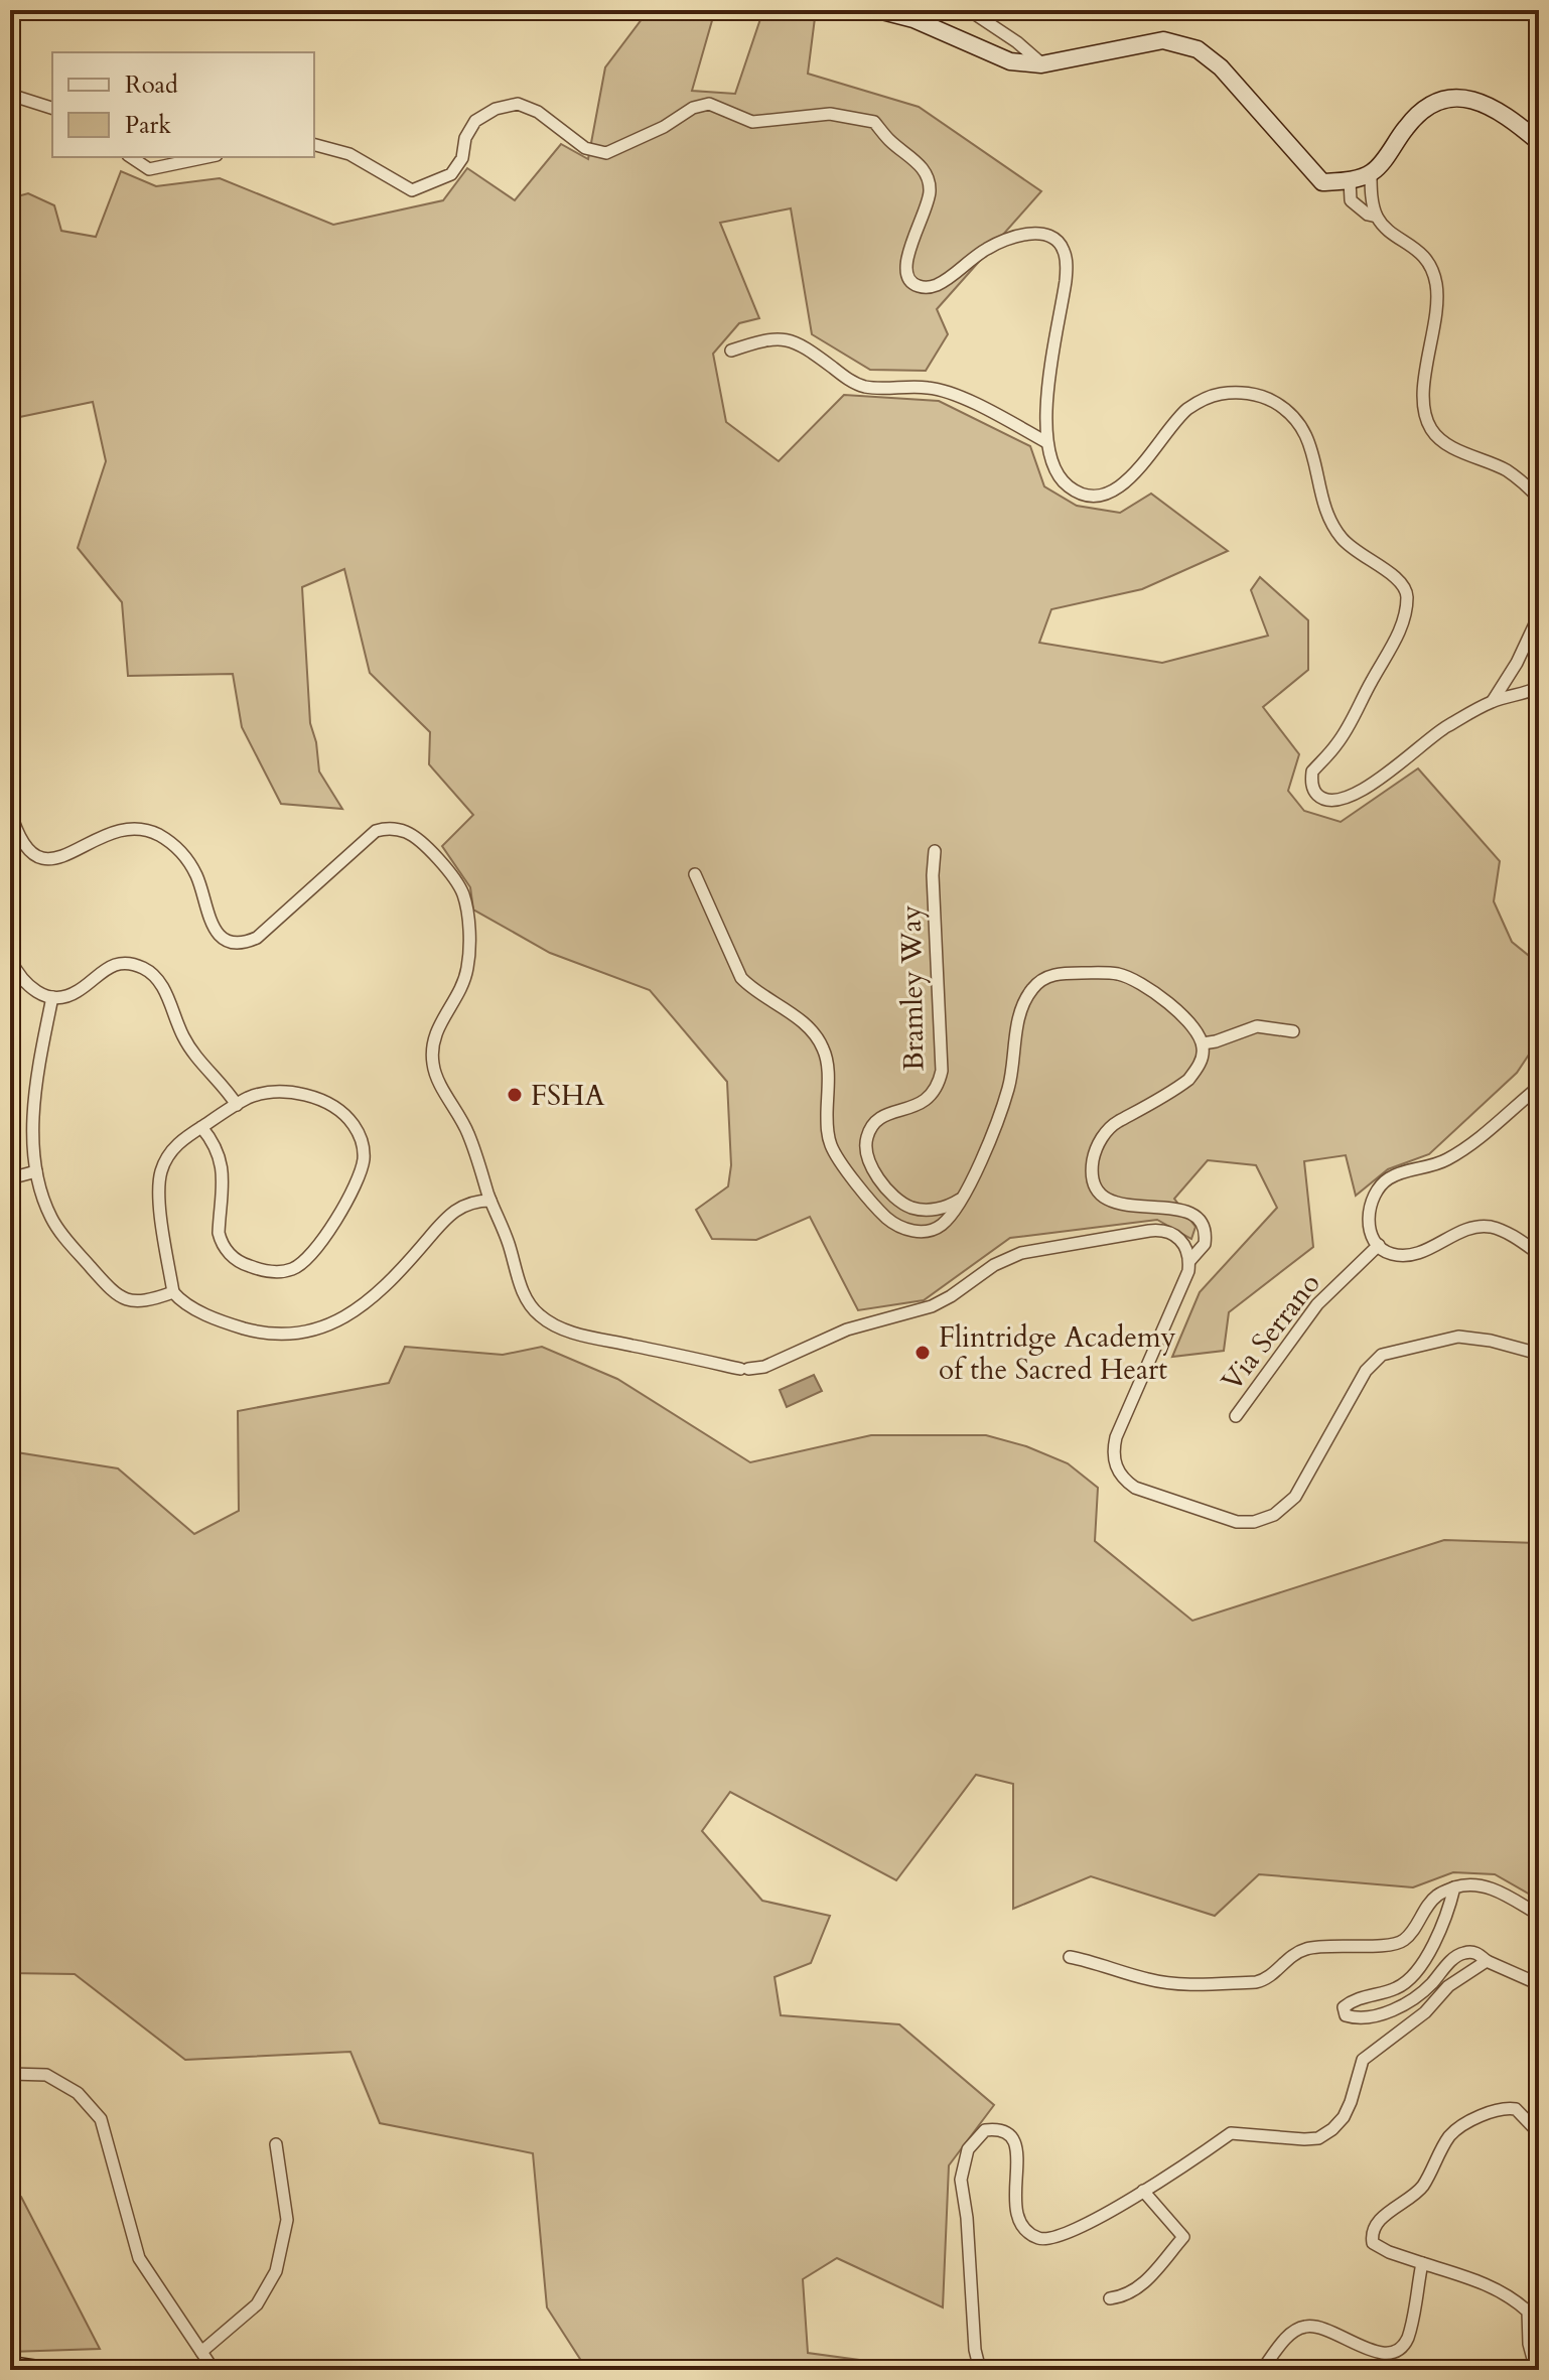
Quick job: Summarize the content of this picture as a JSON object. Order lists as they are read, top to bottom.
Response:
{
  "streets": {
    "street": ["Bramley Way", "Via Serrano"]
  },
  "places": ["FSHA", "Flintridge Academy of the Sacred Heart"],
  "legend": ["Road", "Park"]
}
